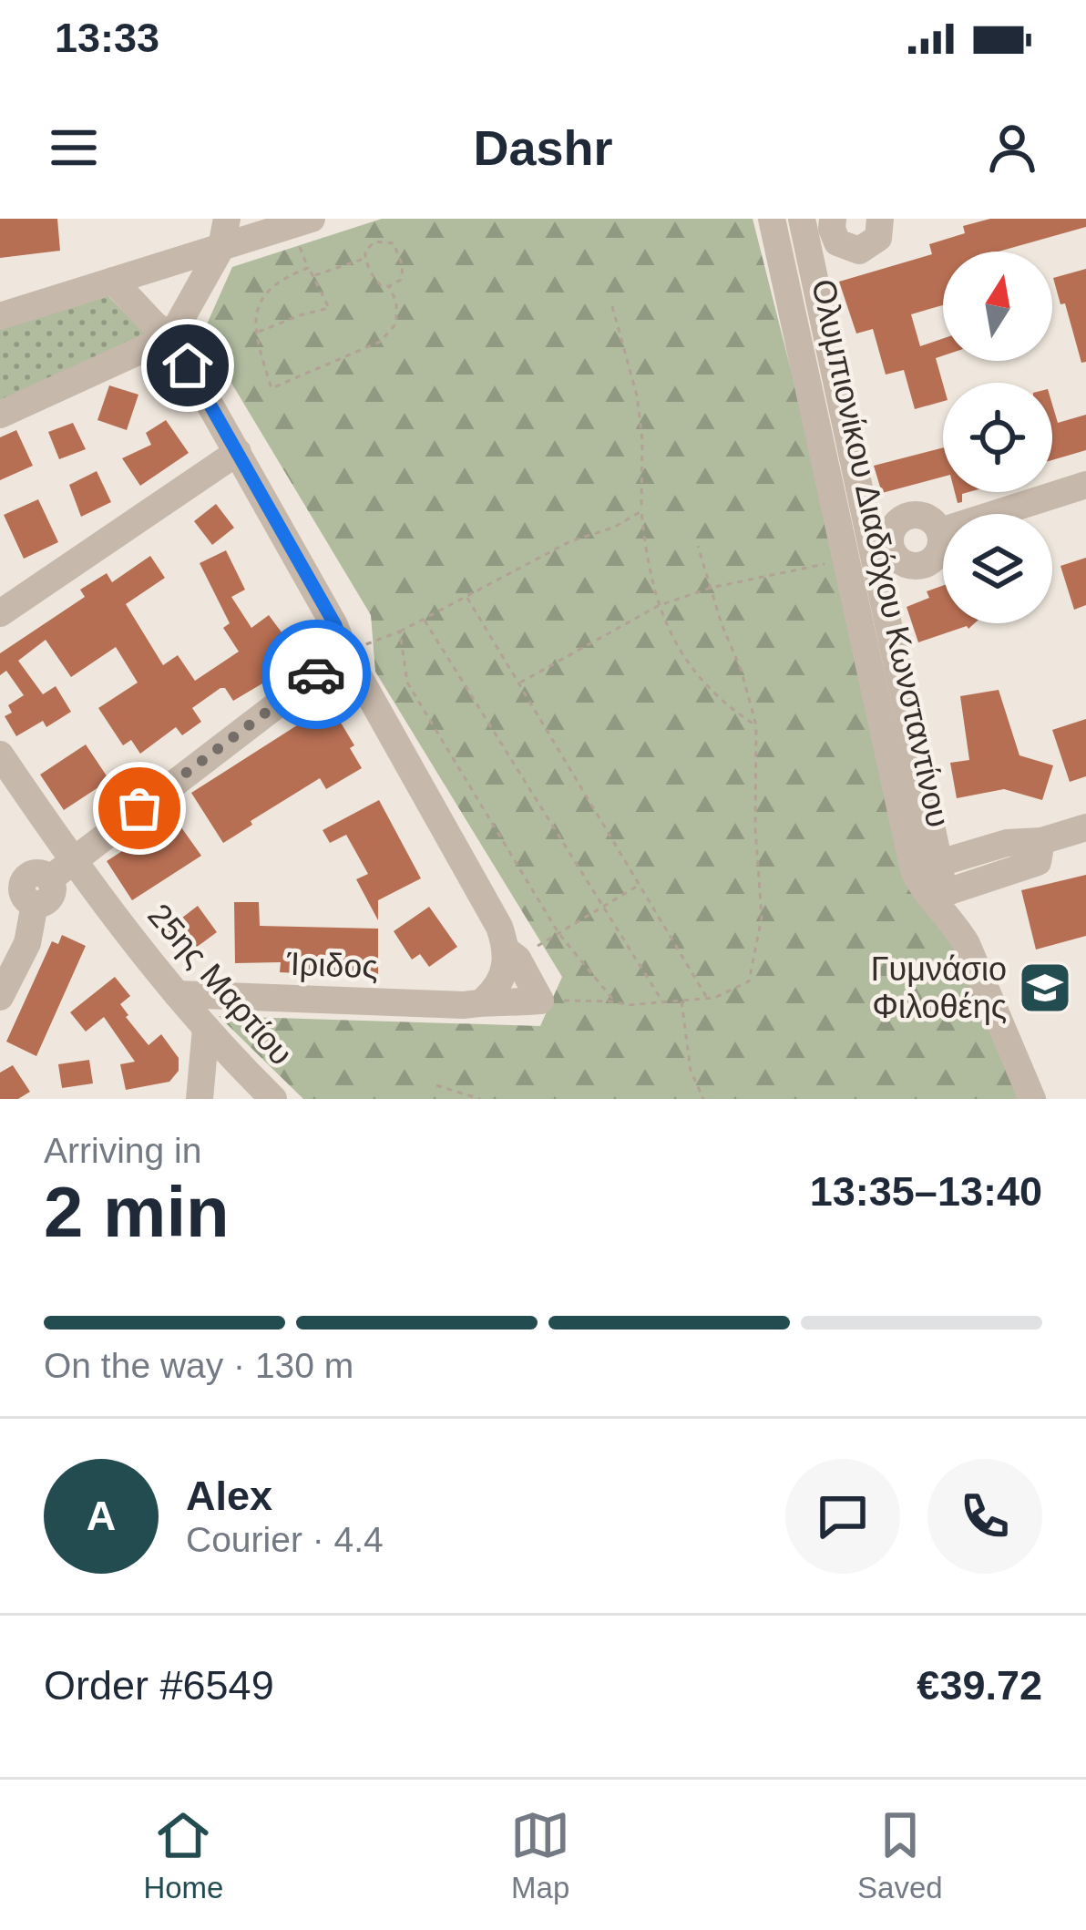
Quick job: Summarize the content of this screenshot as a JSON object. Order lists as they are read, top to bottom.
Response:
{
  "streets": {
    "street": ["Ολυμπιονίκου Διαδόχου Κωνσταντίνου", "Ίριδος", "25ης Μαρτίου"]
  },
  "crossings": [
    ["Ίριδος", "25ης Μαρτίου"]
  ],
  "places": {
    "school or university": ["Γυμνάσιο Φιλοθέης"]
  },
  "north": "top",
  "page": {
    "status": "13:33",
    "header": "Dashr",
    "heading": ["2 min", "Arriving in", "13:35–13:40"],
    "panel": [
      "Alex",
      "Courier · 4.4",
      "Order #6549",
      "€39.72"
    ],
    "bar": "On the way · 130 m",
    "round": "A",
    "tabs": ["Home", "Map", "Saved"]
  }
}
